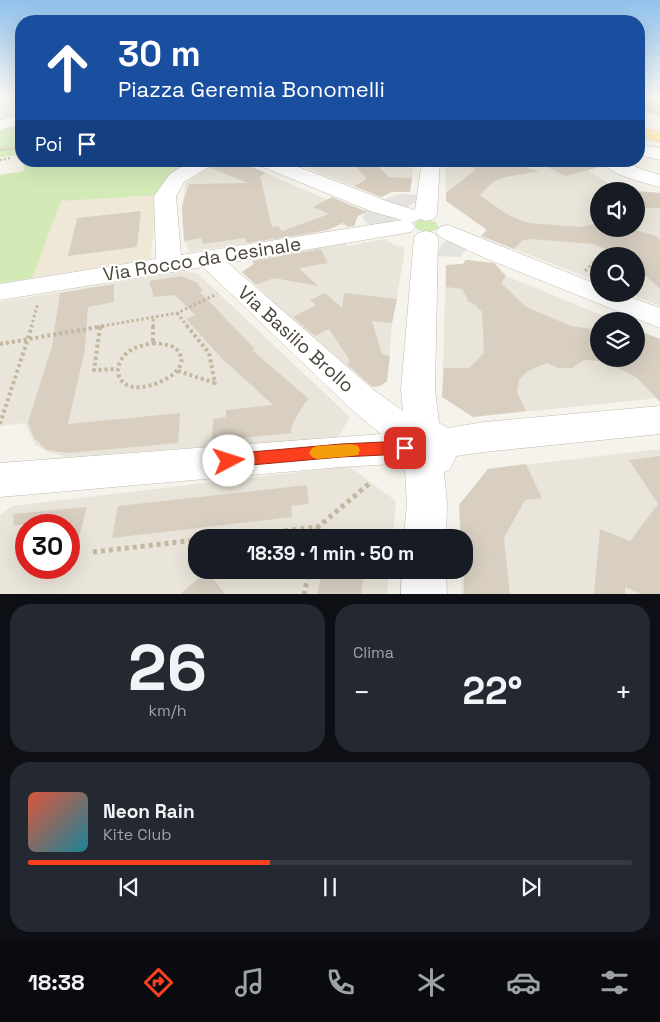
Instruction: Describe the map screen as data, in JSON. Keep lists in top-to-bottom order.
{
  "streets": {
    "street": ["Via Rocco da Cesinale", "Via Basilio Brollo"]
  },
  "crossings": [
    ["Via Rocco da Cesinale", "Via Basilio Brollo"]
  ],
  "page": {
    "turn": ["30 m", "Piazza Geremia Bonomelli"],
    "then": "Poi",
    "limit": "30",
    "trip": "18:39 · 1 min · 50 m",
    "tile": [
      ["26", "km/h"],
      "Clima"
    ],
    "heat": ["−", "22°", "+"],
    "song": ["Neon Rain", "Kite Club"],
    "tabs": "18:38"
  }
}
